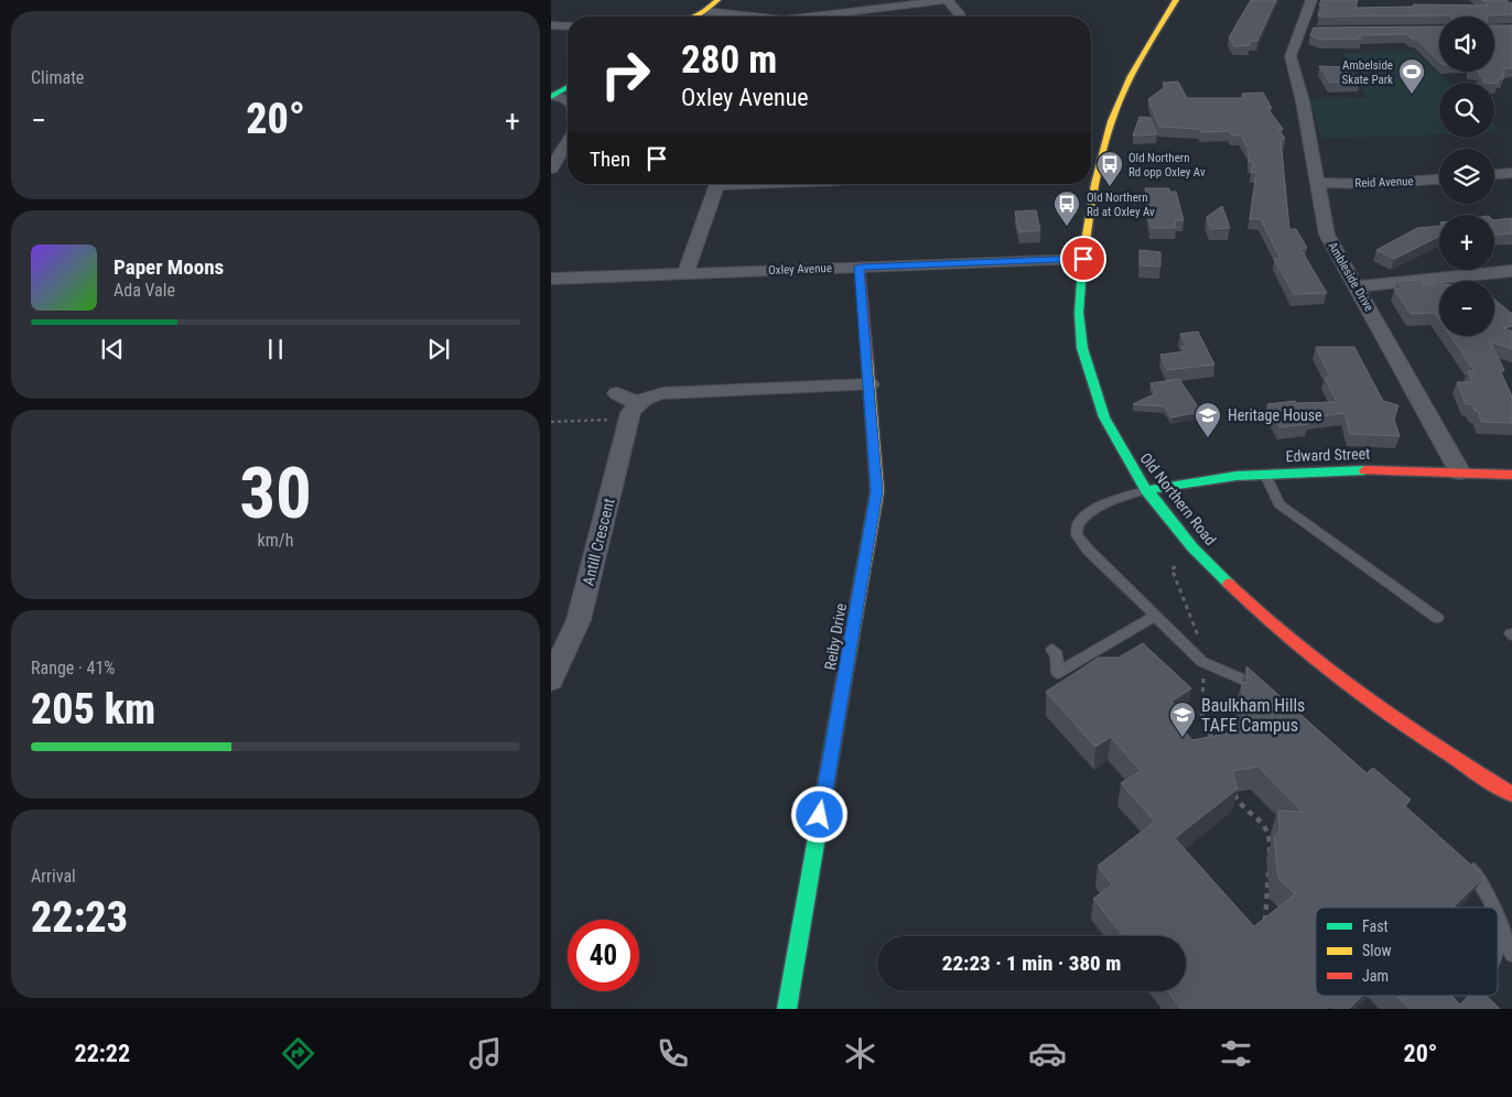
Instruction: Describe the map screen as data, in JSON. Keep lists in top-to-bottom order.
{
  "streets": {
    "main road": ["Edward Street", "Old Northern Road", "Reiby Drive"],
    "street": [
      "Reid Avenue",
      "Oxley Avenue",
      "Ambleside Drive",
      "Antill Crescent"
    ]
  },
  "crossings": [
    ["Reid Avenue", "Ambleside Drive"],
    ["Oxley Avenue", "Old Northern Road"],
    ["Oxley Avenue", "Reiby Drive"],
    ["Ambleside Drive", "Edward Street"],
    ["Edward Street", "Old Northern Road"]
  ],
  "places": {
    "sports": ["Ambelside Skate Park"],
    "bus stop": ["Old Northern Rd opp Oxley Av", "Old Northern Rd at Oxley Av"],
    "school or university": ["Heritage House", "Baulkham Hills TAFE Campus"]
  },
  "legend": ["Fast", "Slow", "Jam"],
  "page": {
    "tile": [
      "Climate",
      ["30", "km/h"],
      ["Range · 41%", "205 km"],
      ["Arrival", "22:23"]
    ],
    "map_buttons": ["+", "−"],
    "turn": ["280 m", "Oxley Avenue"],
    "heat": ["−", "20°", "+"],
    "then": "Then",
    "song": ["Paper Moons", "Ada Vale"],
    "limit": "40",
    "trip": "22:23 · 1 min · 380 m",
    "tabs": ["22:22", "20°"]
  }
}
